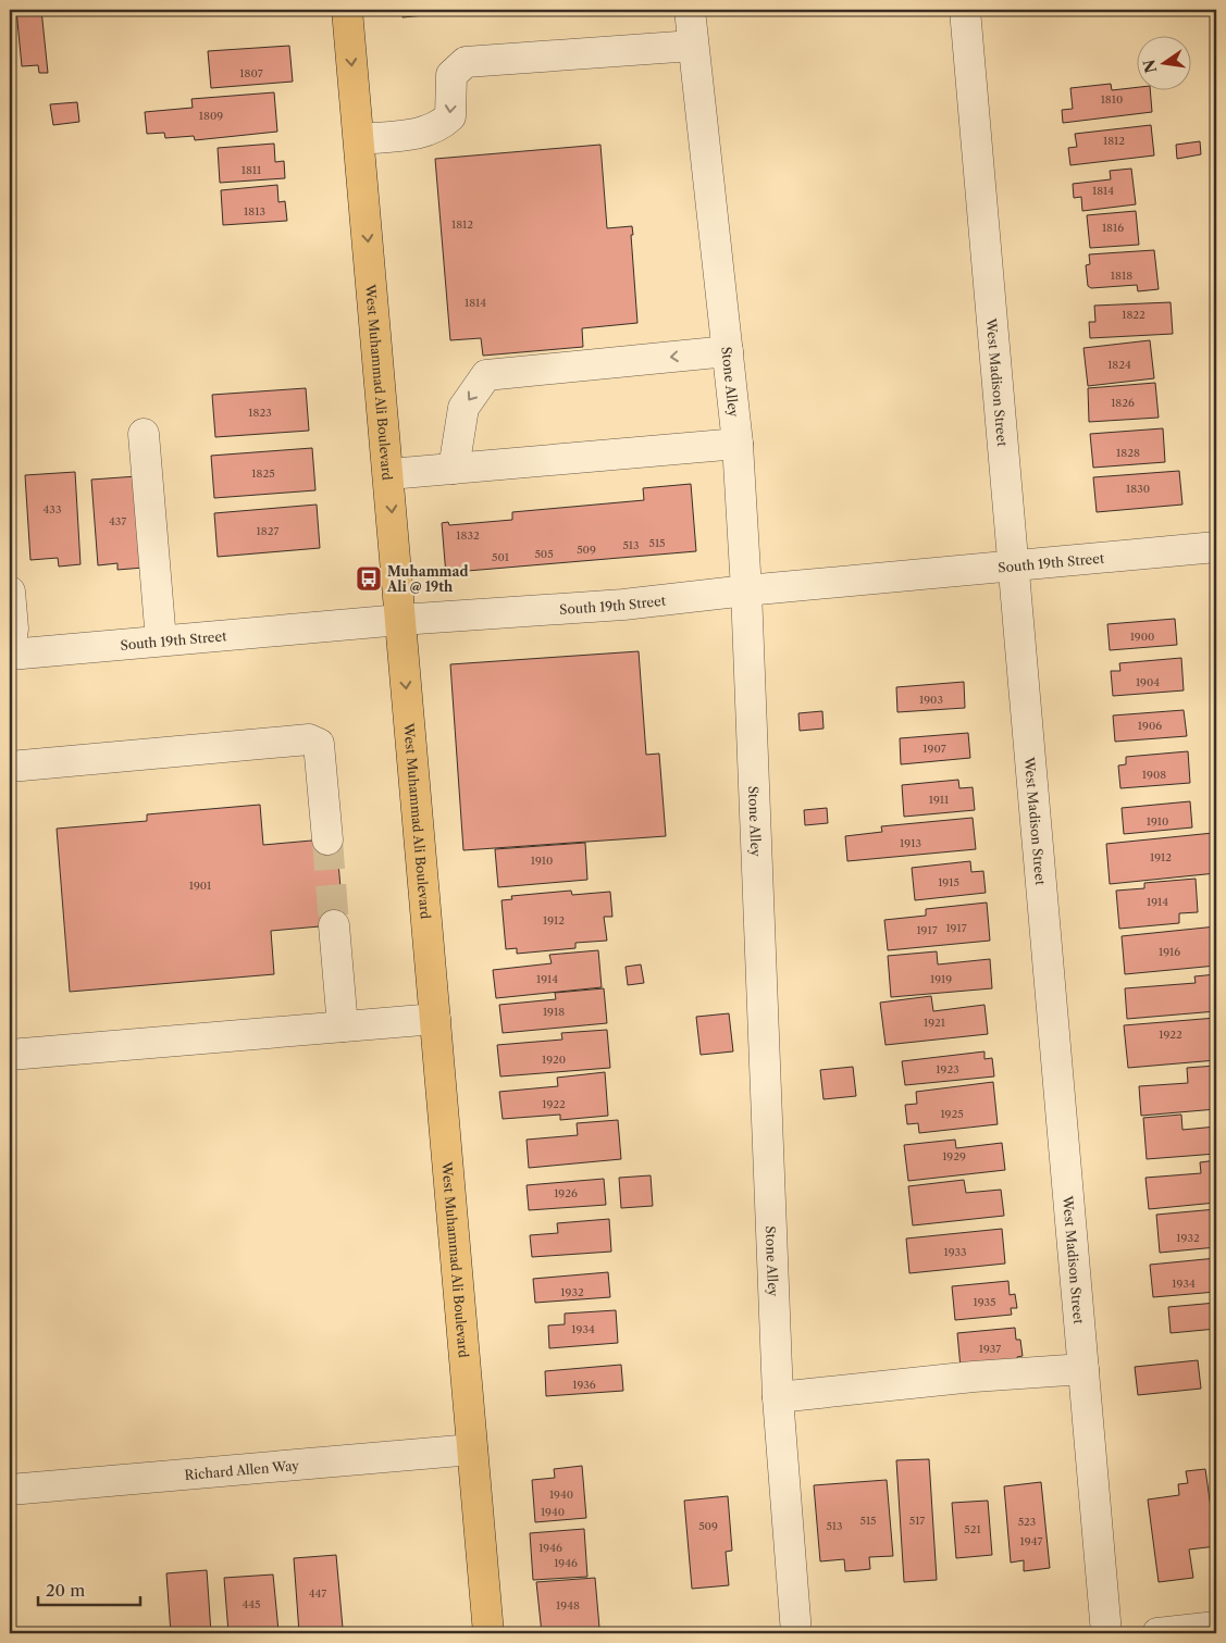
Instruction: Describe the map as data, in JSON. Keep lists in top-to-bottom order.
{
  "streets": {
    "main road": ["West Muhammad Ali Boulevard"],
    "street": [
      "Stone Alley",
      "West Madison Street",
      "South 19th Street",
      "Richard Allen Way"
    ]
  },
  "crossings": [
    ["Stone Alley", "South 19th Street"],
    ["West Muhammad Ali Boulevard", "South 19th Street"],
    ["West Muhammad Ali Boulevard", "Richard Allen Way"],
    ["West Madison Street", "South 19th Street"]
  ],
  "one_way": ["West Muhammad Ali Boulevard"],
  "places": {
    "bus stop": ["Muhammad Ali @ 19th"]
  },
  "house_numbers": [
    "1807",
    "1810",
    "1809",
    "1812",
    "1811",
    "1814",
    "1813",
    "1812",
    "1816",
    "1818",
    "1814",
    "1822",
    "1824",
    "1826",
    "1823",
    "1828",
    "1825",
    "1830",
    "433",
    "437",
    "1827",
    "1832",
    "515",
    "513",
    "509",
    "505",
    "501",
    "1900",
    "1904",
    "1903",
    "1906",
    "1907",
    "1908",
    "1911",
    "1910",
    "1913",
    "1912",
    "1910",
    "1915",
    "1901",
    "1914",
    "1912",
    "1917",
    "1917",
    "1916",
    "1914",
    "1919",
    "1918",
    "1921",
    "1922",
    "1920",
    "1923",
    "1922",
    "1925",
    "1929",
    "1926",
    "1932",
    "1933",
    "1934",
    "1932",
    "1935",
    "1934",
    "1937",
    "1936",
    "1940",
    "1940",
    "515",
    "517",
    "523",
    "509",
    "513",
    "521",
    "1947",
    "1946",
    "1946",
    "447",
    "445",
    "1948"
  ],
  "scale_bar": "20 m",
  "north": "left"
}
